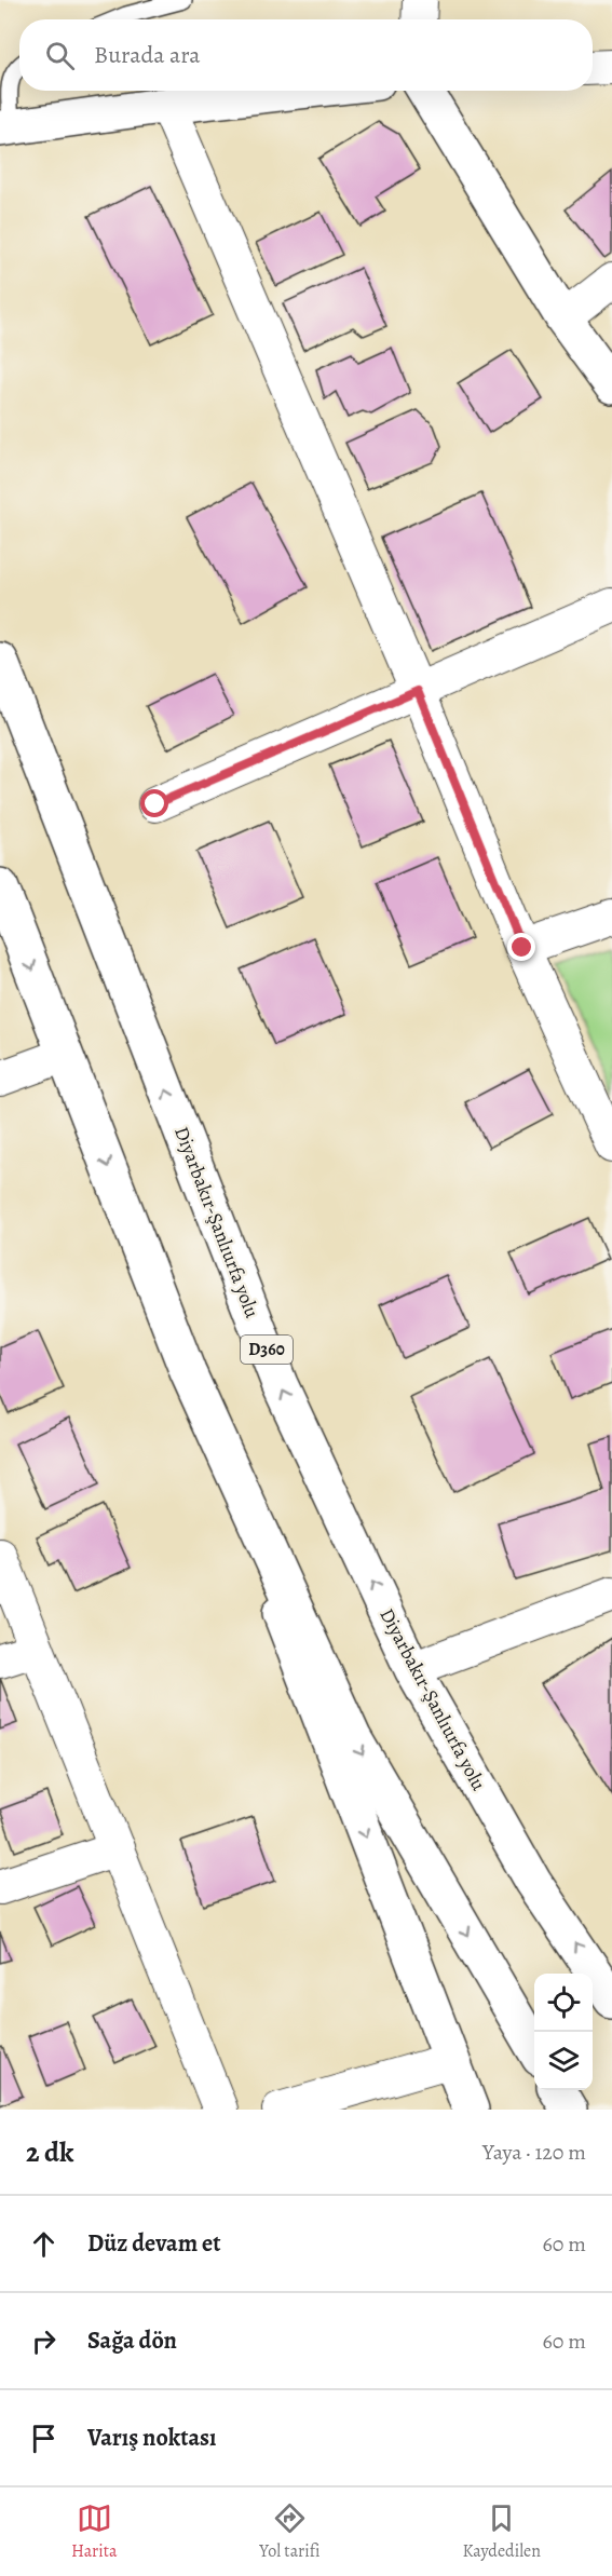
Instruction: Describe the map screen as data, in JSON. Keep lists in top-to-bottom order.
{
  "streets": {
    "main road": ["Diyarbakır-Şanlıurfa yolu", "D360"]
  },
  "page": {
    "search": "Burada ara",
    "heading": ["2 dk", "Yaya · 120 m"],
    "list": [
      ["Düz devam et", "60 m"],
      ["Sağa dön", "60 m"],
      "Varış noktası"
    ],
    "nav": ["Harita", "Yol tarifi", "Kaydedilen"]
  }
}
